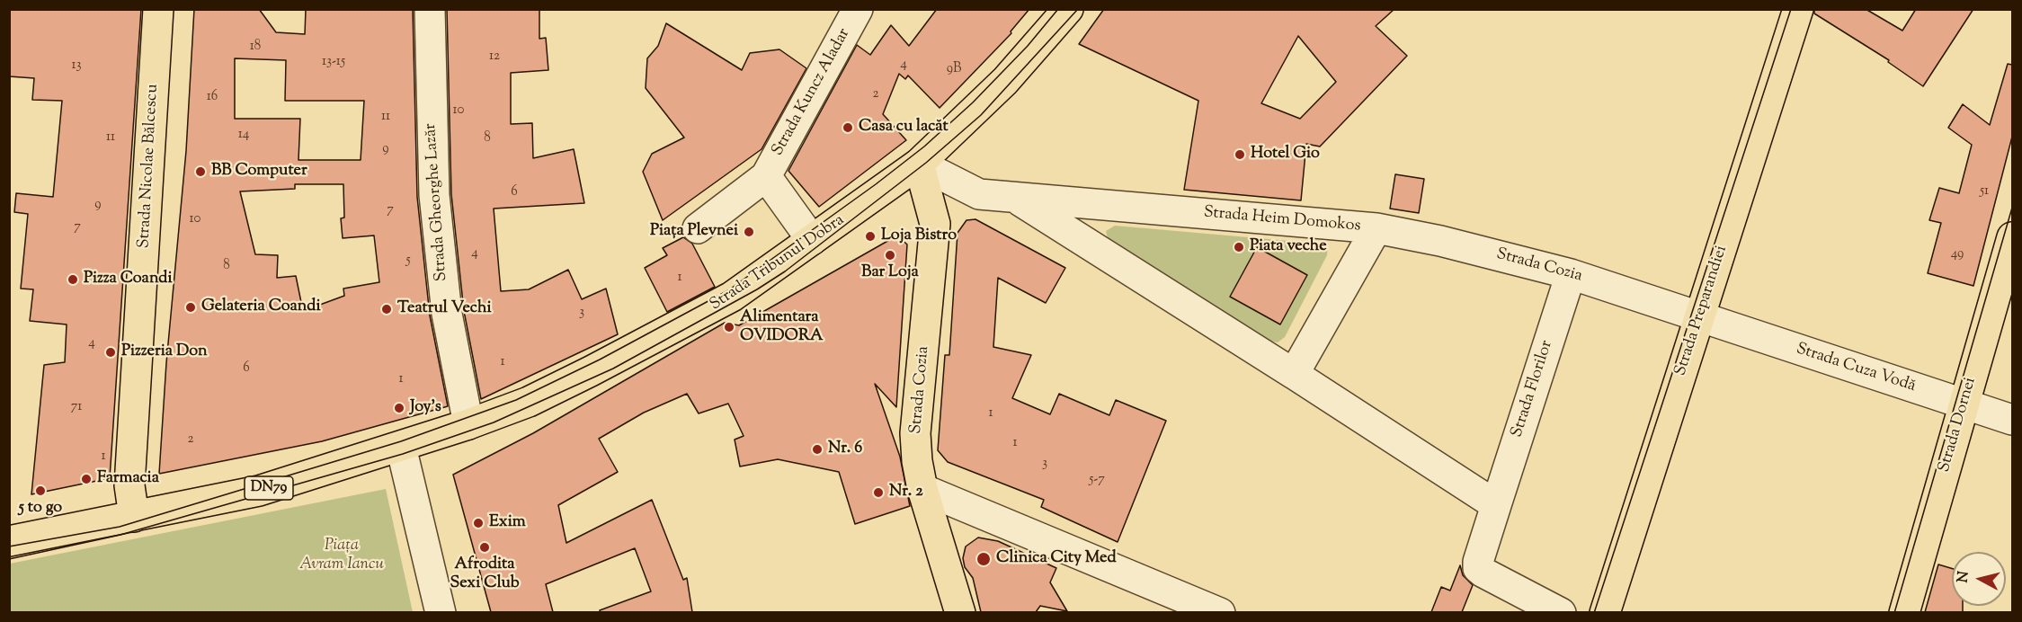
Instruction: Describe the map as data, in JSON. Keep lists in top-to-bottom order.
{
  "streets": {
    "main road": [
      "Strada Nicolae Bălcescu",
      "Strada Tribunul Dobra",
      "Strada Cozia",
      "Strada Preparandiei",
      "Strada Dornei",
      "DN79"
    ],
    "street": [
      "Strada Kuncz Aladar",
      "Strada Gheorghe Lazăr",
      "Strada Heim Domokos",
      "Strada Cuza Vodă",
      "Strada Florilor"
    ]
  },
  "crossings": [
    ["Strada Nicolae Bălcescu", "DN79"],
    ["Strada Gheorghe Lazăr", "Strada Tribunul Dobra"],
    ["Strada Heim Domokos", "Strada Tribunul Dobra"],
    ["Strada Heim Domokos", "Strada Cozia"],
    ["Strada Tribunul Dobra", "Strada Cozia"],
    ["Strada Tribunul Dobra", "DN79"],
    ["Strada Cozia", "Strada Preparandiei"],
    ["Strada Cozia", "Strada Cuza Vodă"],
    ["Strada Cozia", "Strada Florilor"],
    ["Strada Preparandiei", "Strada Cuza Vodă"],
    ["Strada Cuza Vodă", "Strada Dornei"]
  ],
  "parks": ["Piața Avram Iancu"],
  "places": [
    "Casa cu lacăt",
    "Hotel Gio",
    "BB Computer",
    "Piața Plevnei",
    "Loja Bistro",
    "Piata veche",
    "Bar Loja",
    "Pizza Coandi",
    "Gelateria Coandi",
    "Teatrul Vechi",
    "Alimentara OVIDORA",
    "Pizzeria Don",
    "Joy's",
    "Nr. 6",
    "Farmacia",
    "5 to go",
    "Nr. 2",
    "Exim",
    "Afrodita Sexi Club",
    "Clinica City Med"
  ],
  "house_numbers": [
    "18",
    "12",
    "13-15",
    "4",
    "13",
    "9B",
    "2",
    "16",
    "10",
    "11",
    "14",
    "11",
    "8",
    "9",
    "51",
    "6",
    "9",
    "7",
    "10",
    "7",
    "4",
    "49",
    "5",
    "8",
    "1",
    "3",
    "4",
    "1",
    "6",
    "1",
    "71",
    "1",
    "2",
    "1",
    "1",
    "3",
    "5-7"
  ],
  "north": "left"
}
